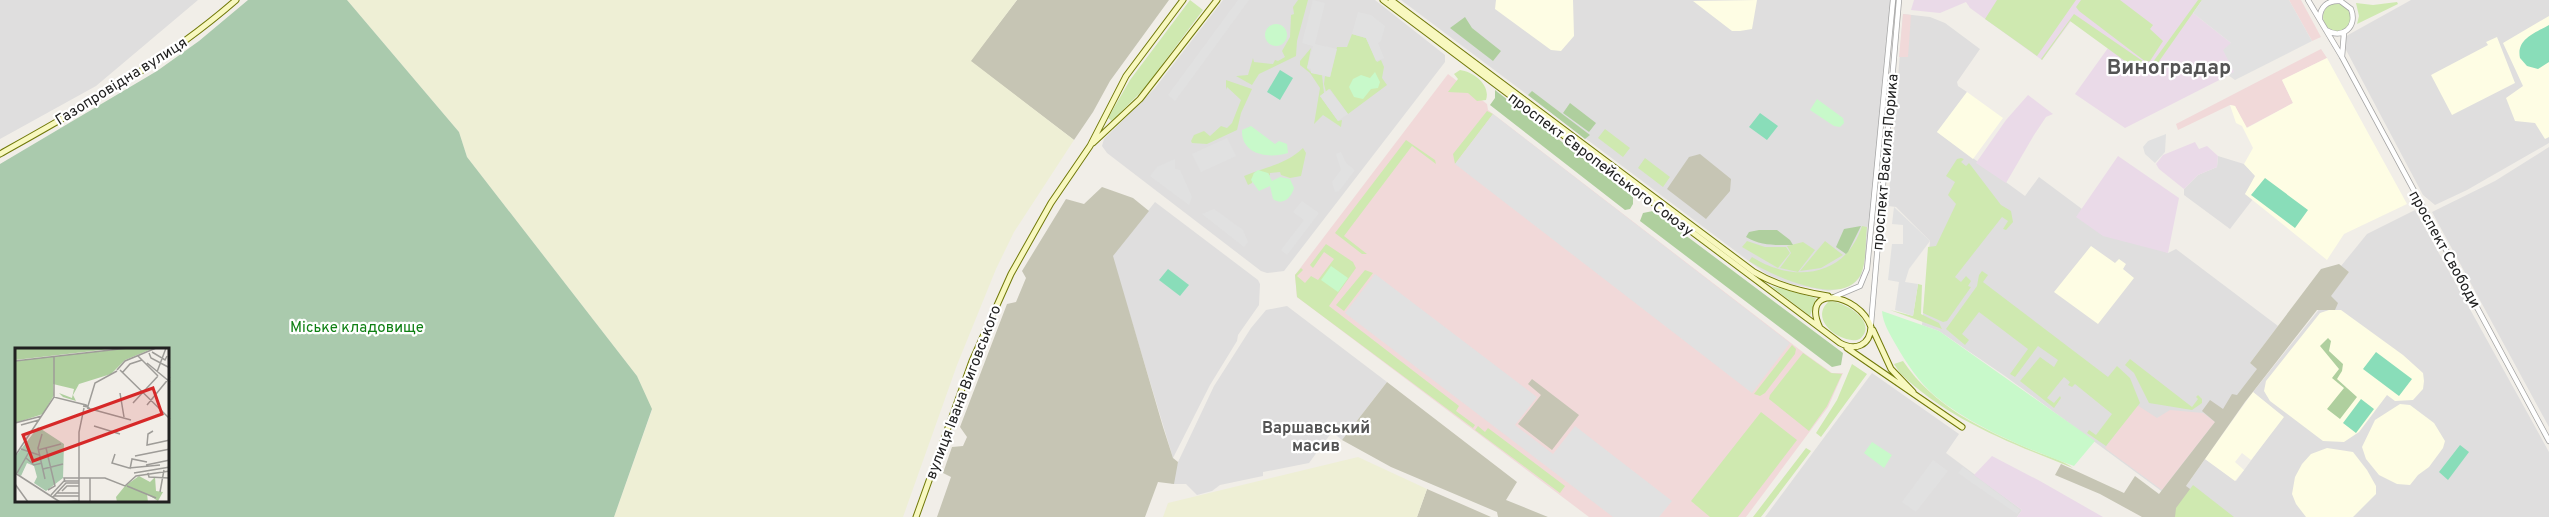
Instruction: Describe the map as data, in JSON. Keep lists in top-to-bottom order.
{
  "streets": {
    "main road": ["Газопровідна вулиця", "проспект Європейського Союзу", "вулиця Івана Виговського"],
    "street": ["проспект Василя Порика", "проспект Свободи"]
  },
  "crossings": [
    ["проспект Василя Порика", "проспект Європейського Союзу"]
  ],
  "districts": ["Виноградар", "Варшавський масив"],
  "parks": ["Міське кладовище"]
}
